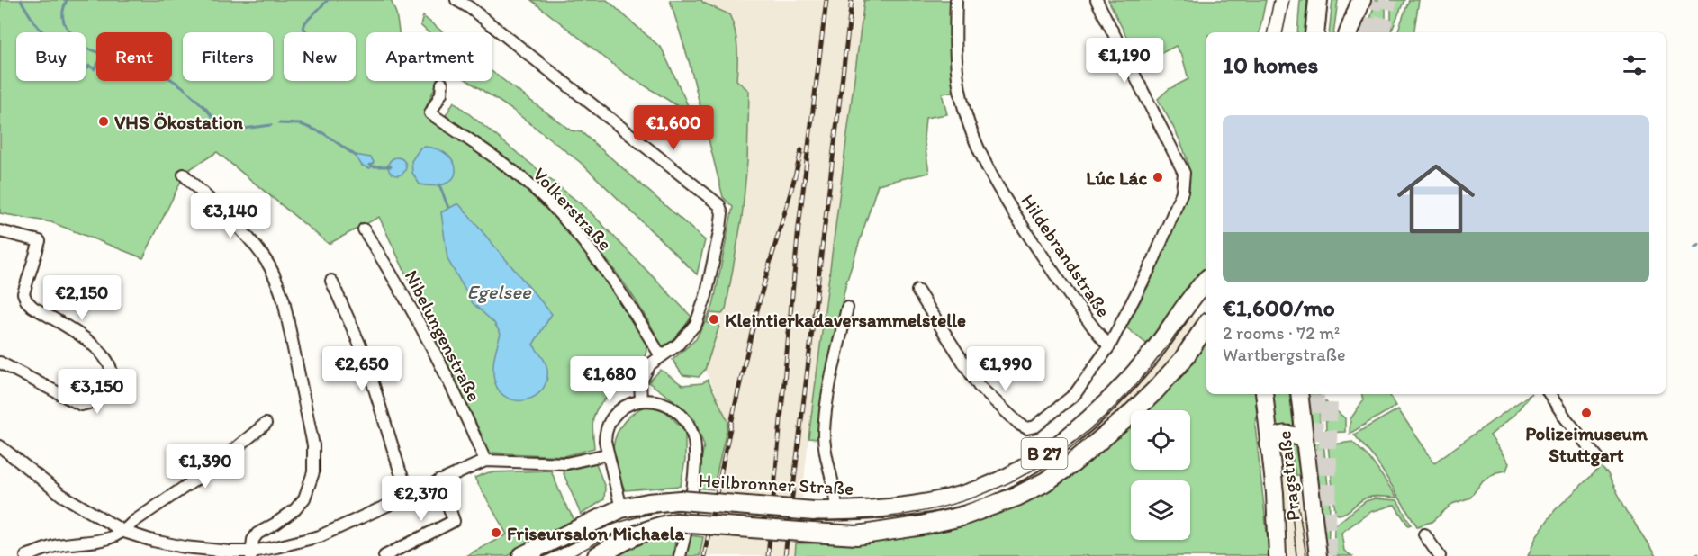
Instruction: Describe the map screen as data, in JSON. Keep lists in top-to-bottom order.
{
  "streets": {
    "main road": ["B 27", "Pragstraße", "Heilbronner Straße"],
    "street": ["Volkerstraße", "Hildebrandstraße", "Nibelungenstraße"]
  },
  "water": ["Egelsee"],
  "places": [
    "VHS Ökostation",
    "Lúc Lác",
    "Kleintierkadaversammelstelle",
    "Polizeimuseum Stuttgart",
    "Friseursalon Michaela"
  ],
  "page": {
    "chip": [
      "Buy",
      "Rent",
      "Filters",
      "New",
      "Apartment"
    ],
    "heading": "10 homes",
    "price": [
      "€1,190",
      "€1,600",
      "€3,140",
      "€2,150",
      "€2,650",
      "€1,990",
      "€1,680",
      "€3,150",
      "€1,390",
      "€2,370"
    ],
    "list": [
      {
        "name": "€1,600/mo",
        "note": "2 rooms · 72 m² · Wartbergstraße"
      }
    ]
  }
}
